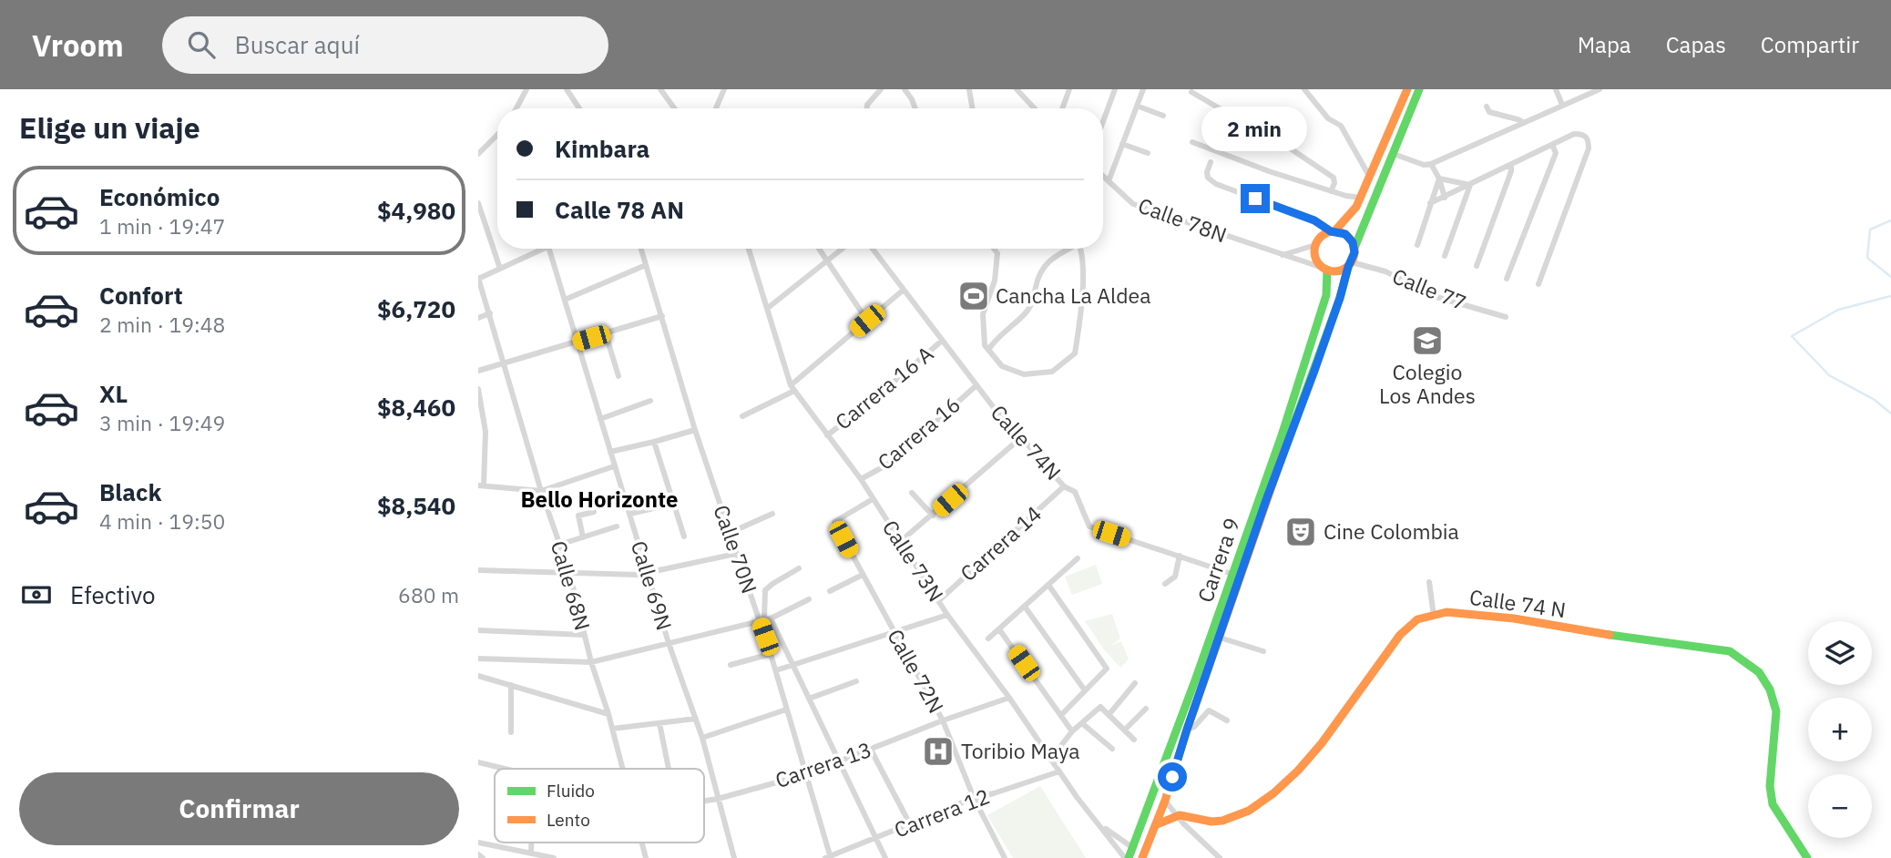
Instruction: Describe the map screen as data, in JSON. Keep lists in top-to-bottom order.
{
  "streets": {
    "main road": ["Carrera 9", "Calle 74 N"],
    "street": [
      "Calle 78N",
      "Calle 77",
      "Carrera 16 A",
      "Carrera 16",
      "Calle 74N",
      "Carrera 14",
      "Calle 70N",
      "Calle 73N",
      "Calle 68N",
      "Calle 69N",
      "Calle 72N",
      "Carrera 13",
      "Carrera 12"
    ]
  },
  "crossings": [
    ["Calle 78N", "Calle 77"],
    ["Calle 78N", "Carrera 9"],
    ["Calle 77", "Carrera 9"],
    ["Carrera 16 A", "Calle 74N"],
    ["Carrera 16 A", "Calle 73N"],
    ["Carrera 16", "Calle 74N"],
    ["Carrera 16", "Calle 73N"],
    ["Carrera 16", "Calle 72N"],
    ["Calle 74N", "Carrera 14"],
    ["Calle 74N", "Carrera 9"],
    ["Carrera 14", "Calle 73N"],
    ["Calle 70N", "Carrera 13"],
    ["Calle 70N", "Carrera 12"],
    ["Carrera 9", "Calle 73N"],
    ["Calle 73N", "Carrera 13"],
    ["Calle 73N", "Carrera 12"],
    ["Calle 69N", "Carrera 13"],
    ["Calle 72N", "Carrera 13"],
    ["Calle 72N", "Carrera 12"]
  ],
  "districts": ["Bello Horizonte"],
  "places": {
    "sports": ["Cancha La Aldea"],
    "school or university": ["Colegio Los Andes"],
    "theatre": ["Cine Colombia"],
    "hospital": ["Toribio Maya"]
  },
  "legend": ["Fluido", "Lento"],
  "page": {
    "header": "Vroom",
    "search": "Buscar aquí",
    "nav": ["Mapa", "Capas", "Compartir"],
    "heading": "Elige un viaje",
    "bubble": "2 min",
    "banner": ["Kimbara", "Calle 78 AN"],
    "list": [
      {
        "name": "Económico",
        "note": "1 min · 19:47",
        "value": "$4,980"
      },
      {
        "name": "Confort",
        "note": "2 min · 19:48",
        "value": "$6,720"
      },
      {
        "name": "XL",
        "note": "3 min · 19:49",
        "value": "$8,460"
      },
      {
        "name": "Black",
        "note": "4 min · 19:50",
        "value": "$8,540"
      }
    ],
    "pay": ["Efectivo", "680 m"],
    "map_buttons": ["+", "−"],
    "buttons": "Confirmar"
  }
}
